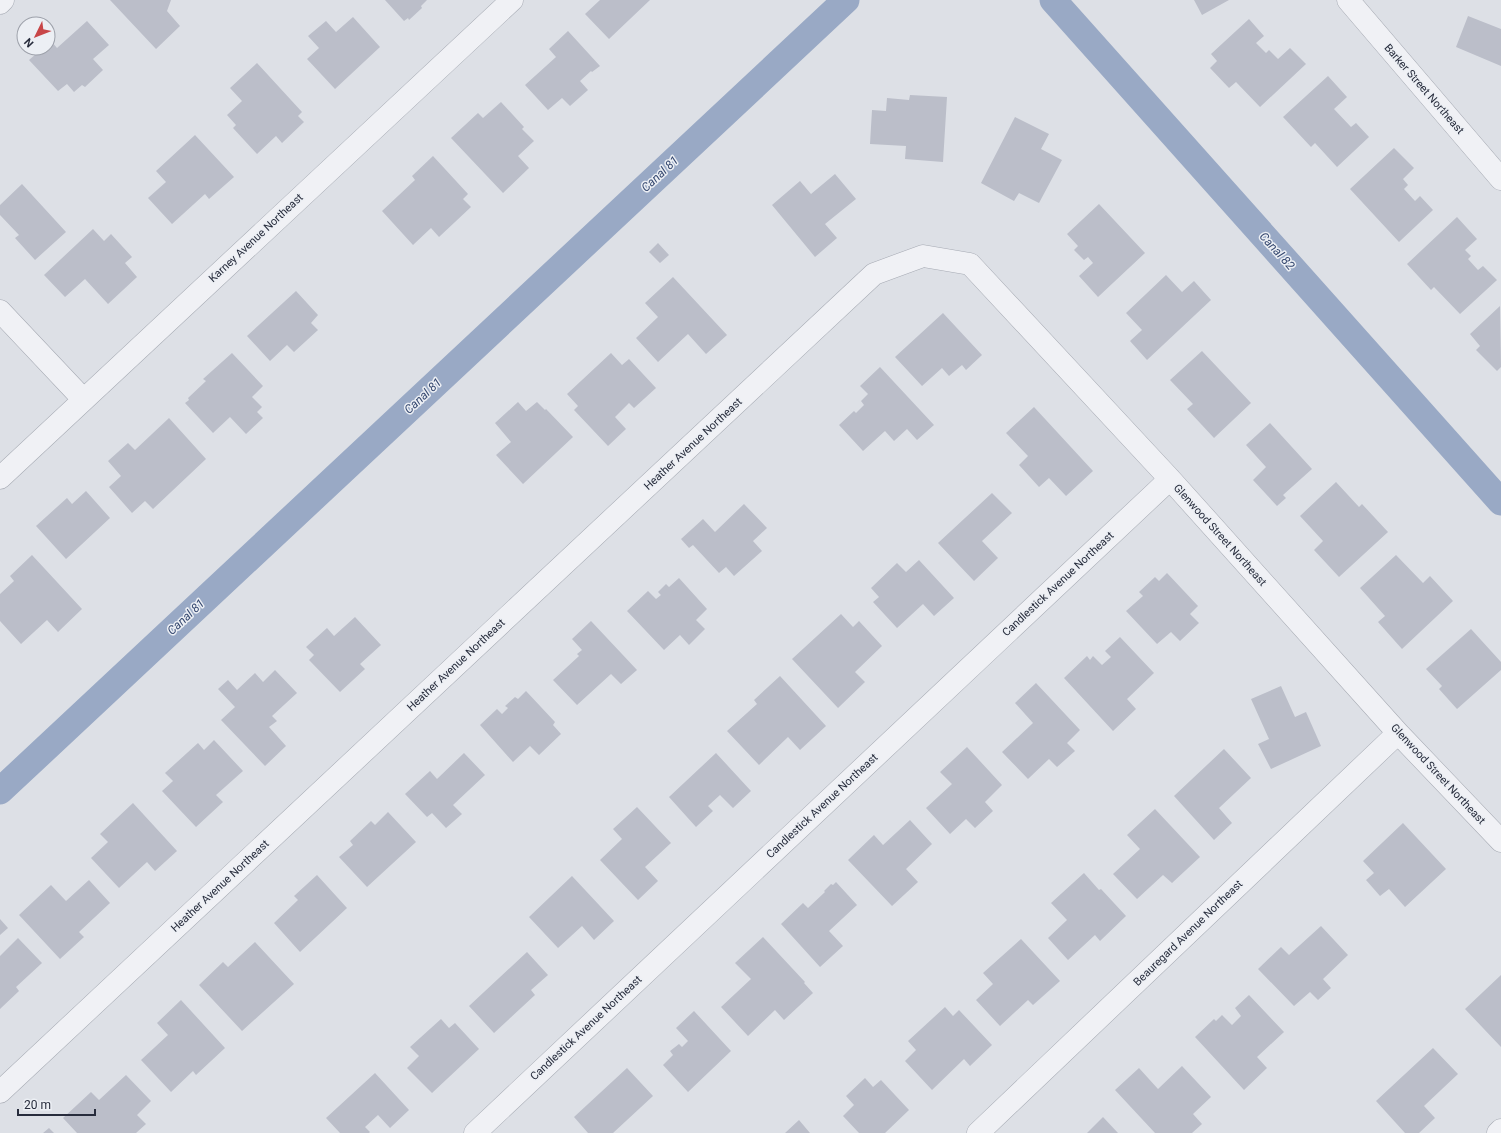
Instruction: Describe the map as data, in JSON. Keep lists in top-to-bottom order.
{
  "streets": {
    "street": [
      "Barker Street Northeast",
      "Karney Avenue Northeast",
      "Heather Avenue Northeast",
      "Glenwood Street Northeast",
      "Candlestick Avenue Northeast",
      "Beauregard Avenue Northeast"
    ]
  },
  "crossings": [
    ["Heather Avenue Northeast", "Glenwood Street Northeast"],
    ["Glenwood Street Northeast", "Candlestick Avenue Northeast"],
    ["Glenwood Street Northeast", "Beauregard Avenue Northeast"]
  ],
  "water": ["Canal 81", "Canal 82"],
  "scale_bar": "20 m",
  "north": "bottom left"
}
